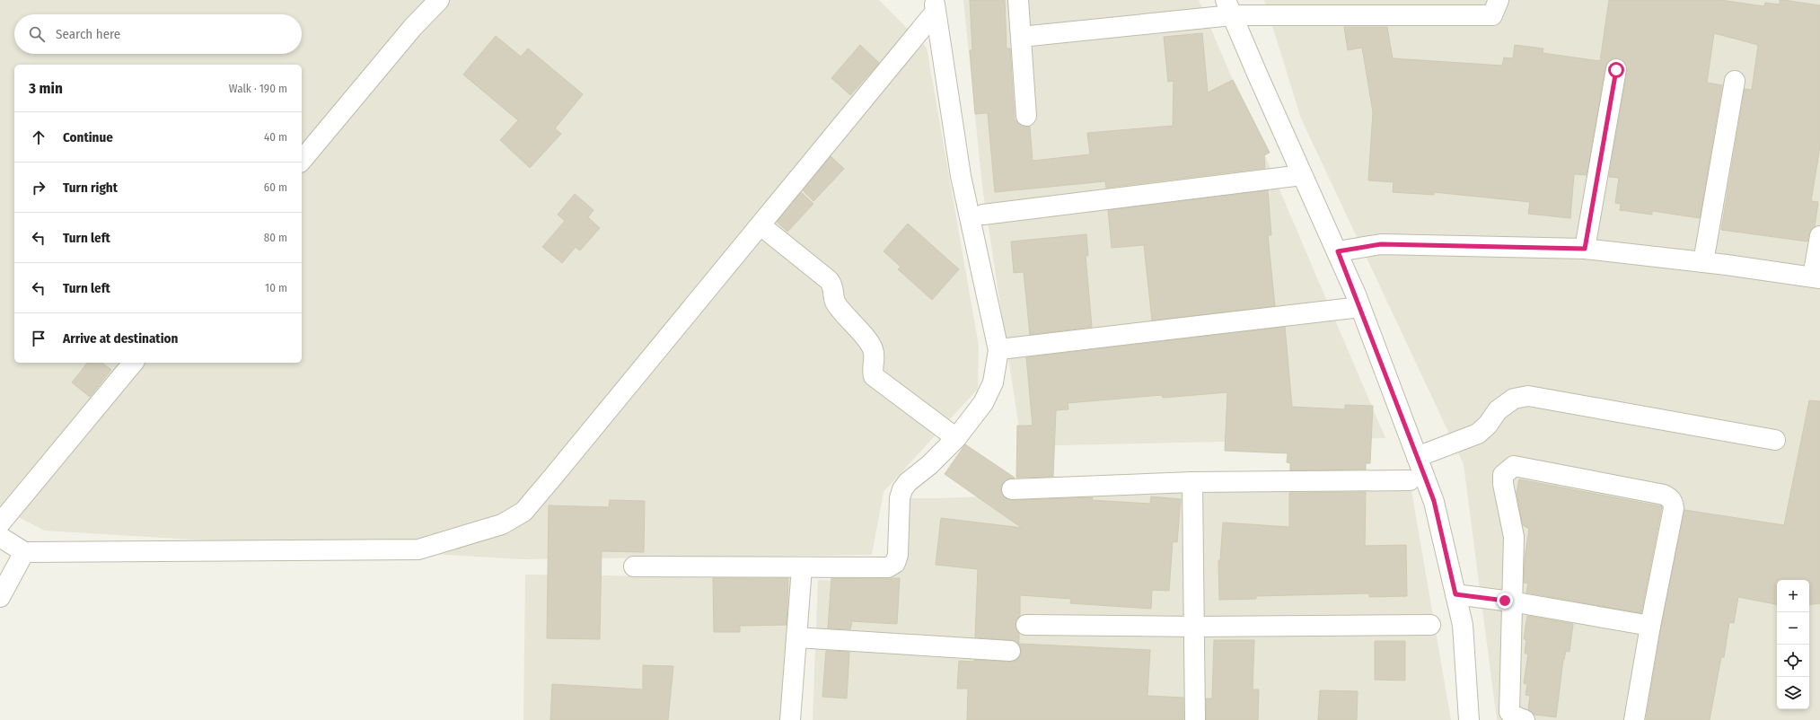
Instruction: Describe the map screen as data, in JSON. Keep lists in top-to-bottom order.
{
  "page": {
    "search": "Search here",
    "heading": ["3 min", "Walk · 190 m"],
    "list": [
      ["Continue", "40 m"],
      ["Turn right", "60 m"],
      ["Turn left", "80 m"],
      ["Turn left", "10 m"],
      "Arrive at destination"
    ],
    "map_buttons": ["+", "−"]
  }
}
